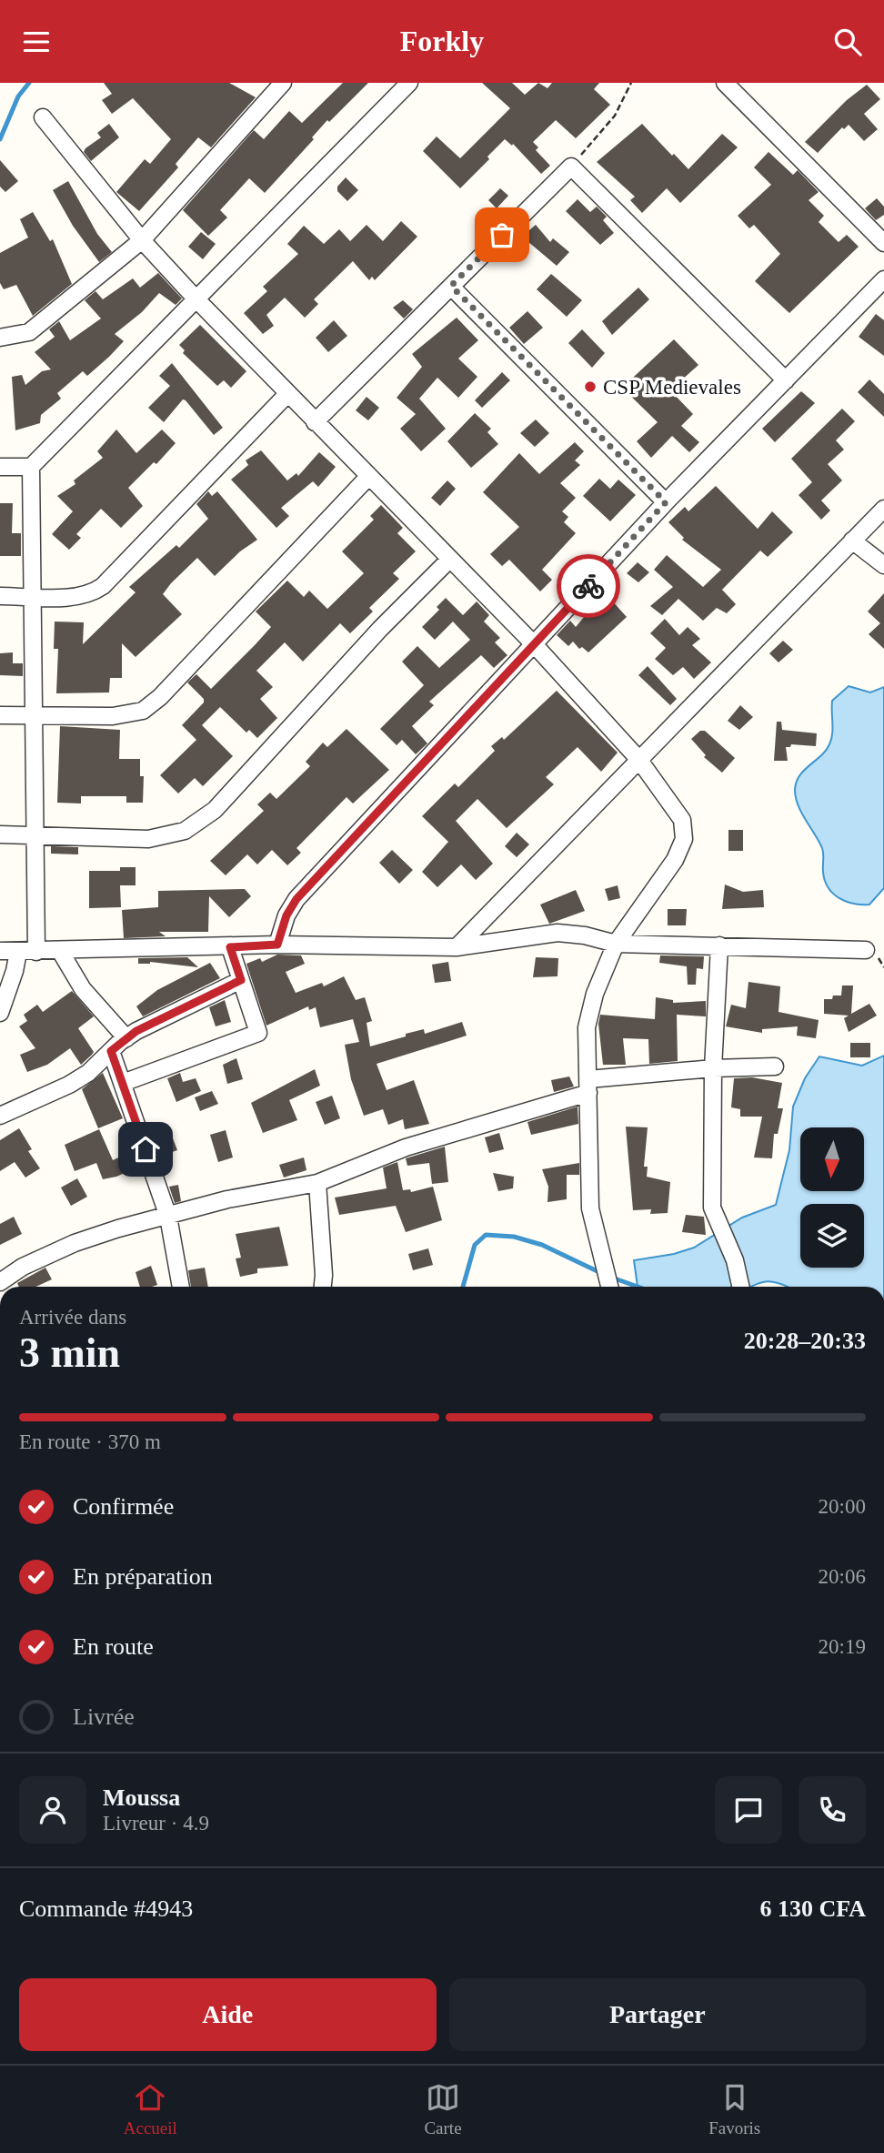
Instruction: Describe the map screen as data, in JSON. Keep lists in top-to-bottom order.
{
  "places": ["CSP Medievales"],
  "north": "bottom",
  "page": {
    "header": "Forkly",
    "heading": ["3 min", "Arrivée dans", "20:28–20:33"],
    "panel": [
      "Moussa",
      "Livreur · 4.9",
      "Commande #4943",
      "6 130 CFA"
    ],
    "bar": "En route · 370 m",
    "list": [
      ["Confirmée", "20:00"],
      ["En préparation", "20:06"],
      ["En route", "20:19"],
      "Livrée"
    ],
    "buttons": ["Aide", "Partager"],
    "tabs": ["Accueil", "Carte", "Favoris"]
  }
}
